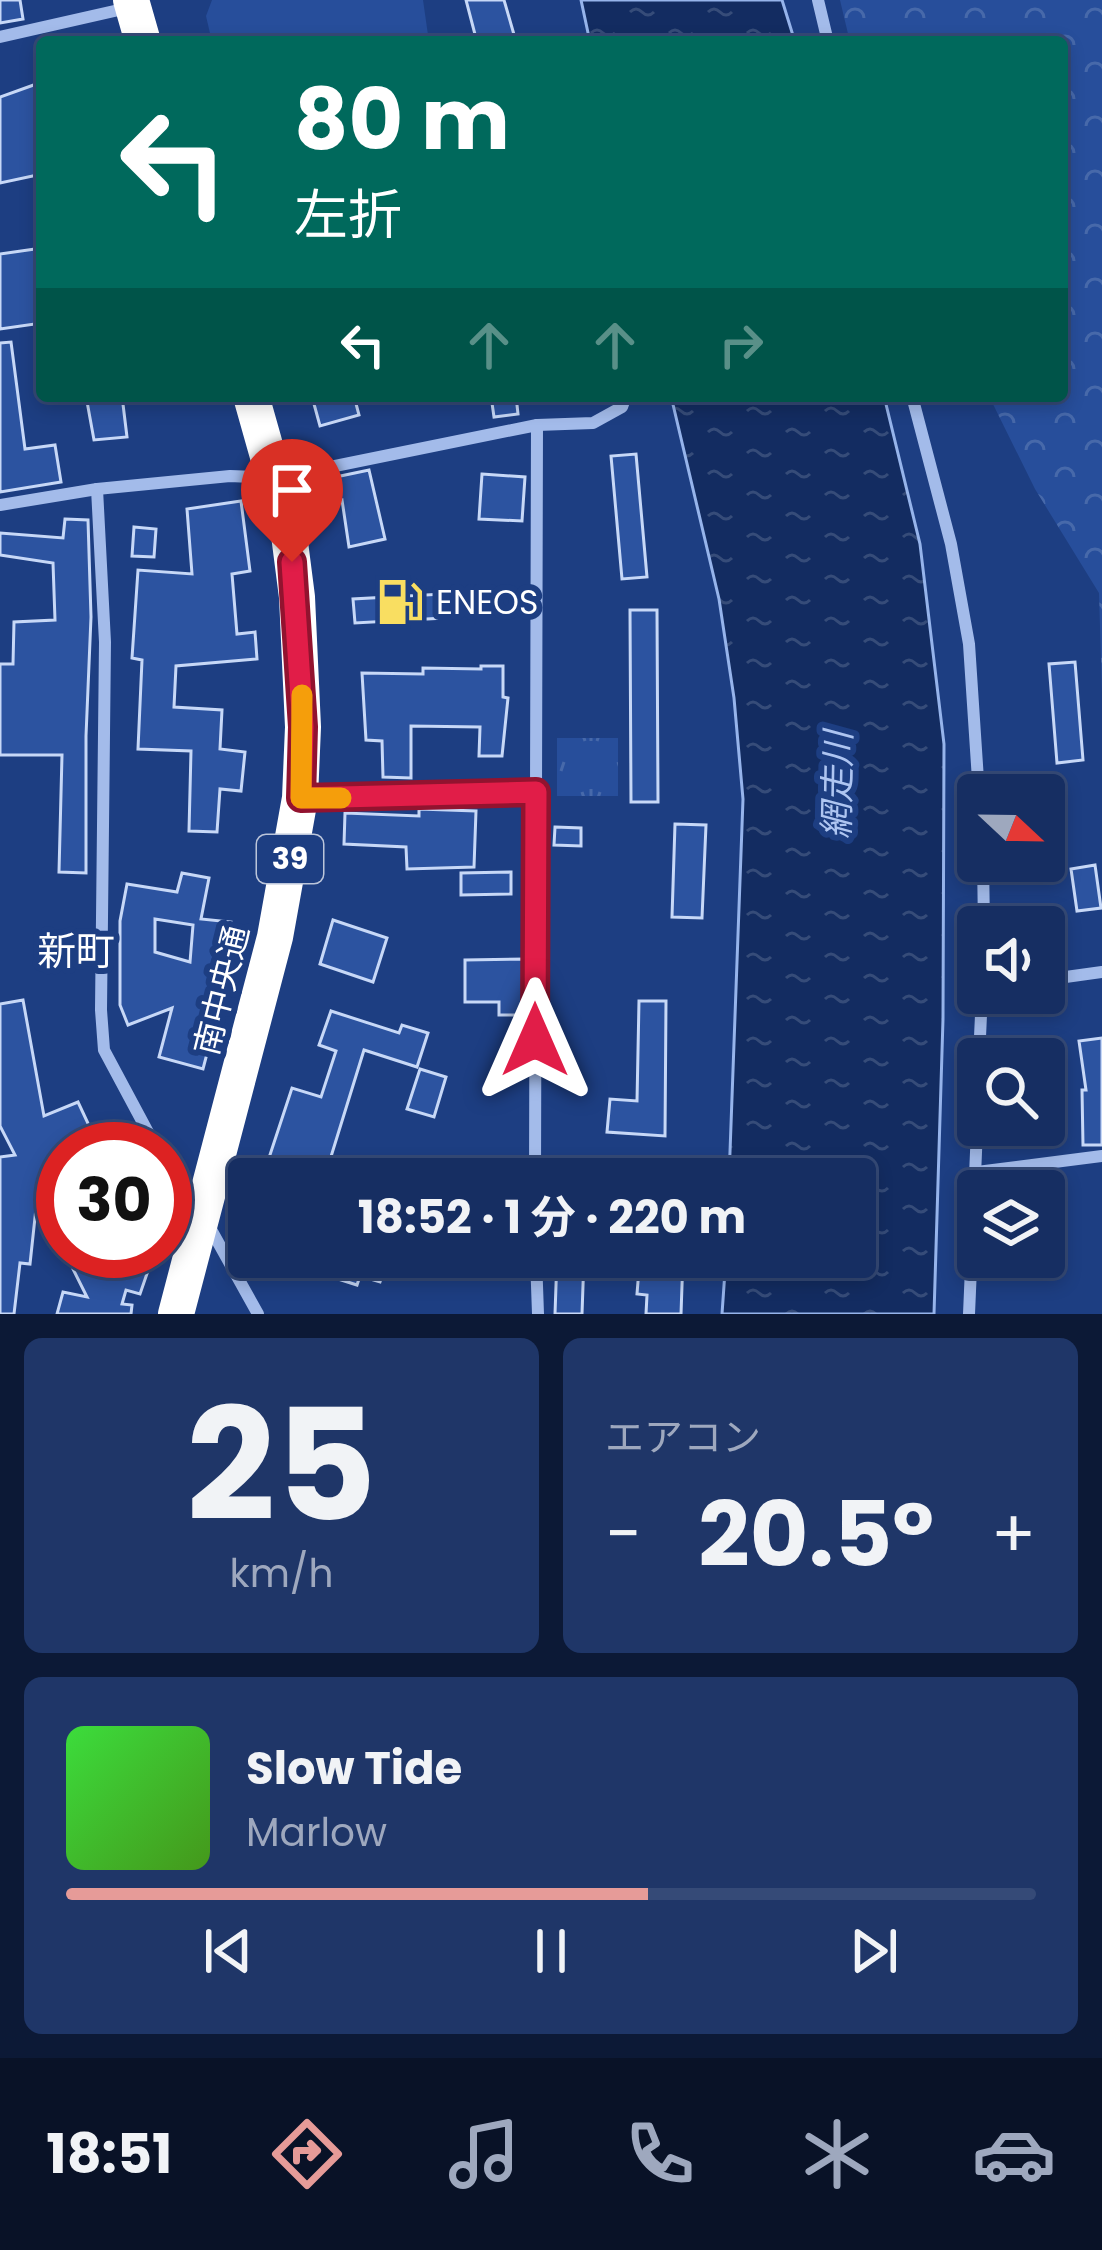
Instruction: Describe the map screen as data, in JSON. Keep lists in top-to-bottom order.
{
  "streets": {
    "highway": ["39", "南中央通"]
  },
  "districts": ["新町"],
  "water": ["網走川"],
  "places": {
    "fuel station": ["ENEOS"]
  },
  "north": "right",
  "page": {
    "turn": ["80 m", "左折"],
    "limit": "30",
    "trip": "18:52 · 1 分 · 220 m",
    "tile": [
      ["25", "km/h"],
      "エアコン"
    ],
    "heat": ["−", "20.5°", "+"],
    "song": ["Slow Tide", "Marlow"],
    "tabs": "18:51"
  }
}
